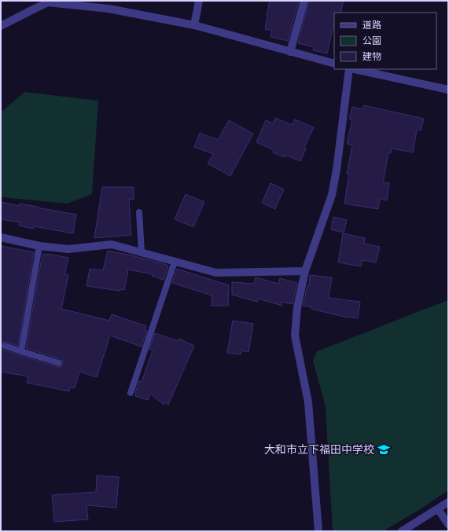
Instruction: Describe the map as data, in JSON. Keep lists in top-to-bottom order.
{
  "places": {
    "school or university": ["大和市立下福田中学校"]
  },
  "legend": ["道路", "公園", "建物"]
}
